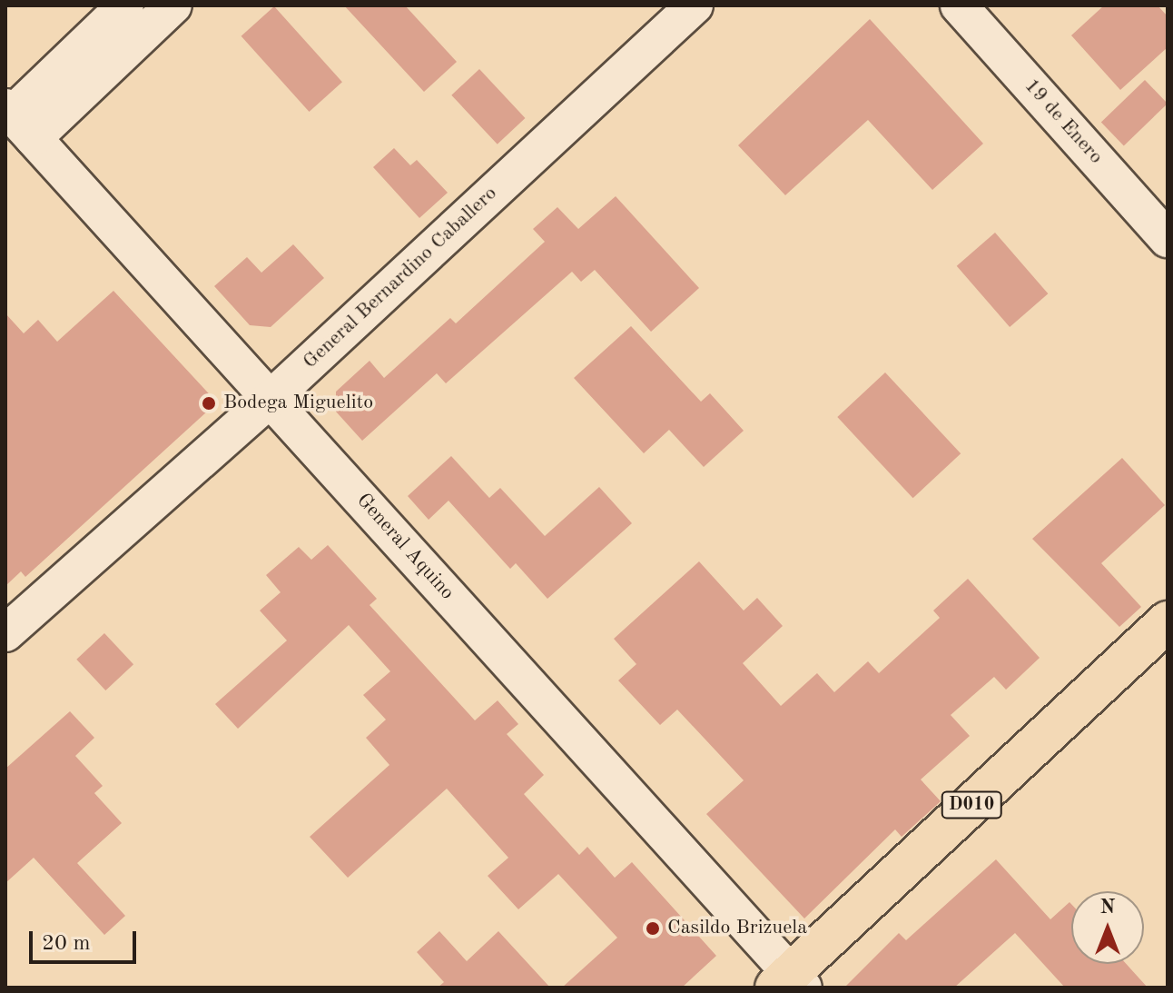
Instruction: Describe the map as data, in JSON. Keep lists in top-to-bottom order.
{
  "streets": {
    "main road": ["D010"],
    "street": ["19 de Enero", "General Bernardino Caballero", "General Aquino"]
  },
  "crossings": [
    ["General Bernardino Caballero", "General Aquino"],
    ["General Aquino", "D010"]
  ],
  "places": ["Bodega Miguelito", "Casildo Brizuela"],
  "scale_bar": "20 m",
  "north": "top"
}
